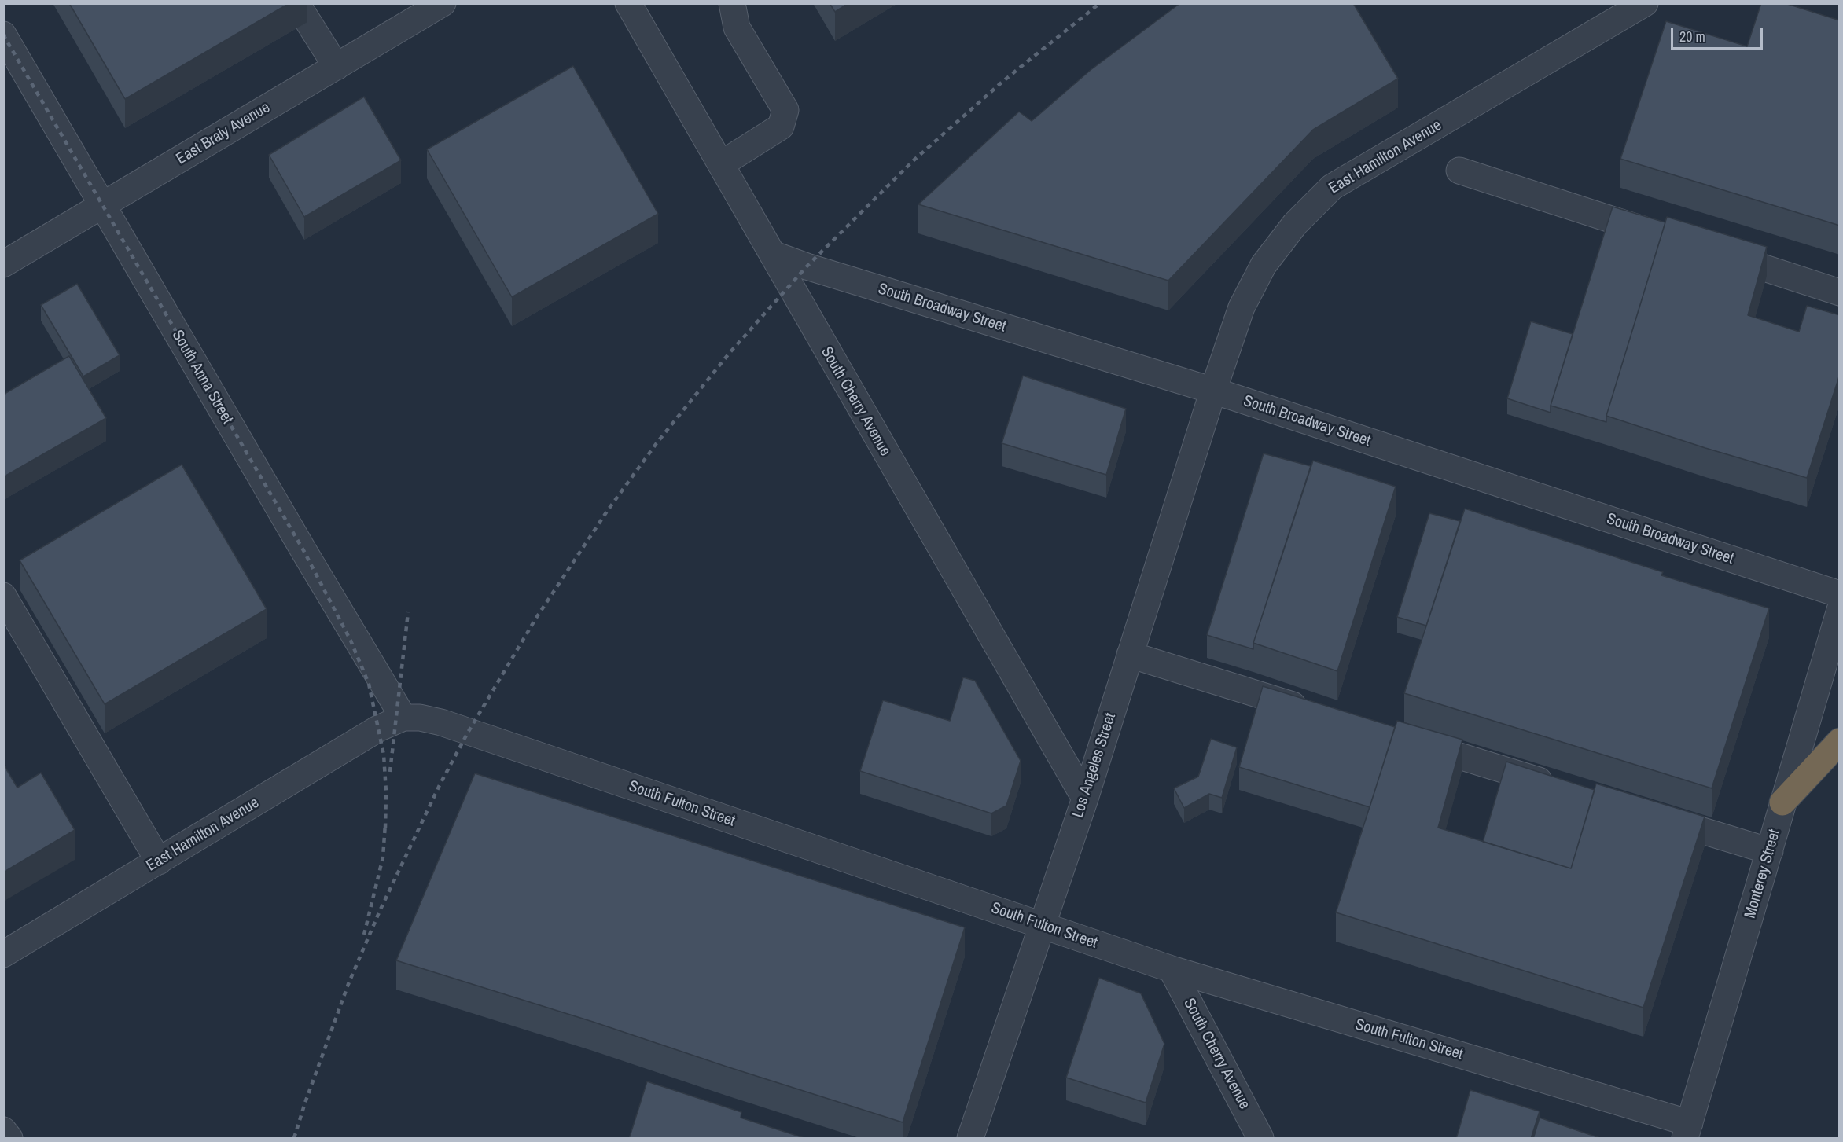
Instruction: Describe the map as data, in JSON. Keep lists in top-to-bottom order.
{
  "streets": {
    "street": [
      "East Braly Avenue",
      "East Hamilton Avenue",
      "South Broadway Street",
      "South Anna Street",
      "South Cherry Avenue",
      "Los Angeles Street",
      "South Fulton Street",
      "Monterey Street"
    ]
  },
  "crossings": [
    ["East Braly Avenue", "South Anna Street"],
    ["East Hamilton Avenue", "South Broadway Street"],
    ["East Hamilton Avenue", "South Anna Street"],
    ["East Hamilton Avenue", "Los Angeles Street"],
    ["East Hamilton Avenue", "South Fulton Street"],
    ["South Broadway Street", "South Cherry Avenue"],
    ["South Broadway Street", "Los Angeles Street"],
    ["South Anna Street", "South Fulton Street"],
    ["South Cherry Avenue", "Los Angeles Street"],
    ["South Cherry Avenue", "South Fulton Street"],
    ["Los Angeles Street", "South Fulton Street"],
    ["South Fulton Street", "Monterey Street"]
  ],
  "scale_bar": "20 m"
}
